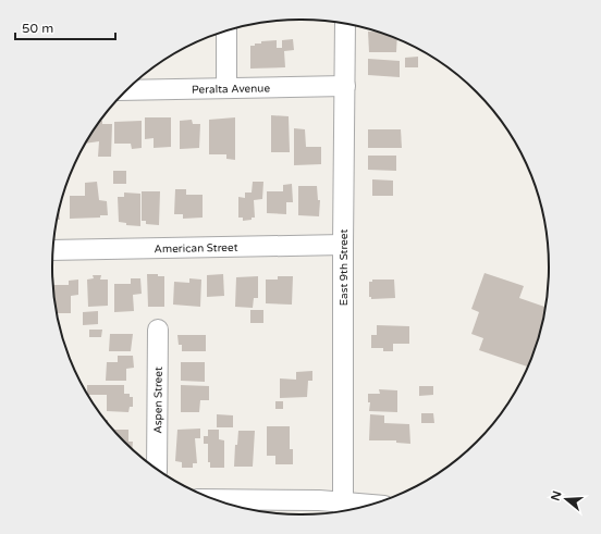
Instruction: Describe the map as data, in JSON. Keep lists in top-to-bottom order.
{
  "streets": {
    "street": [
      "Peralta Avenue",
      "American Street",
      "East 9th Street",
      "Aspen Street"
    ]
  },
  "crossings": [
    ["Peralta Avenue", "East 9th Street"],
    ["American Street", "East 9th Street"]
  ],
  "scale_bar": "50 m",
  "north": "left"
}
